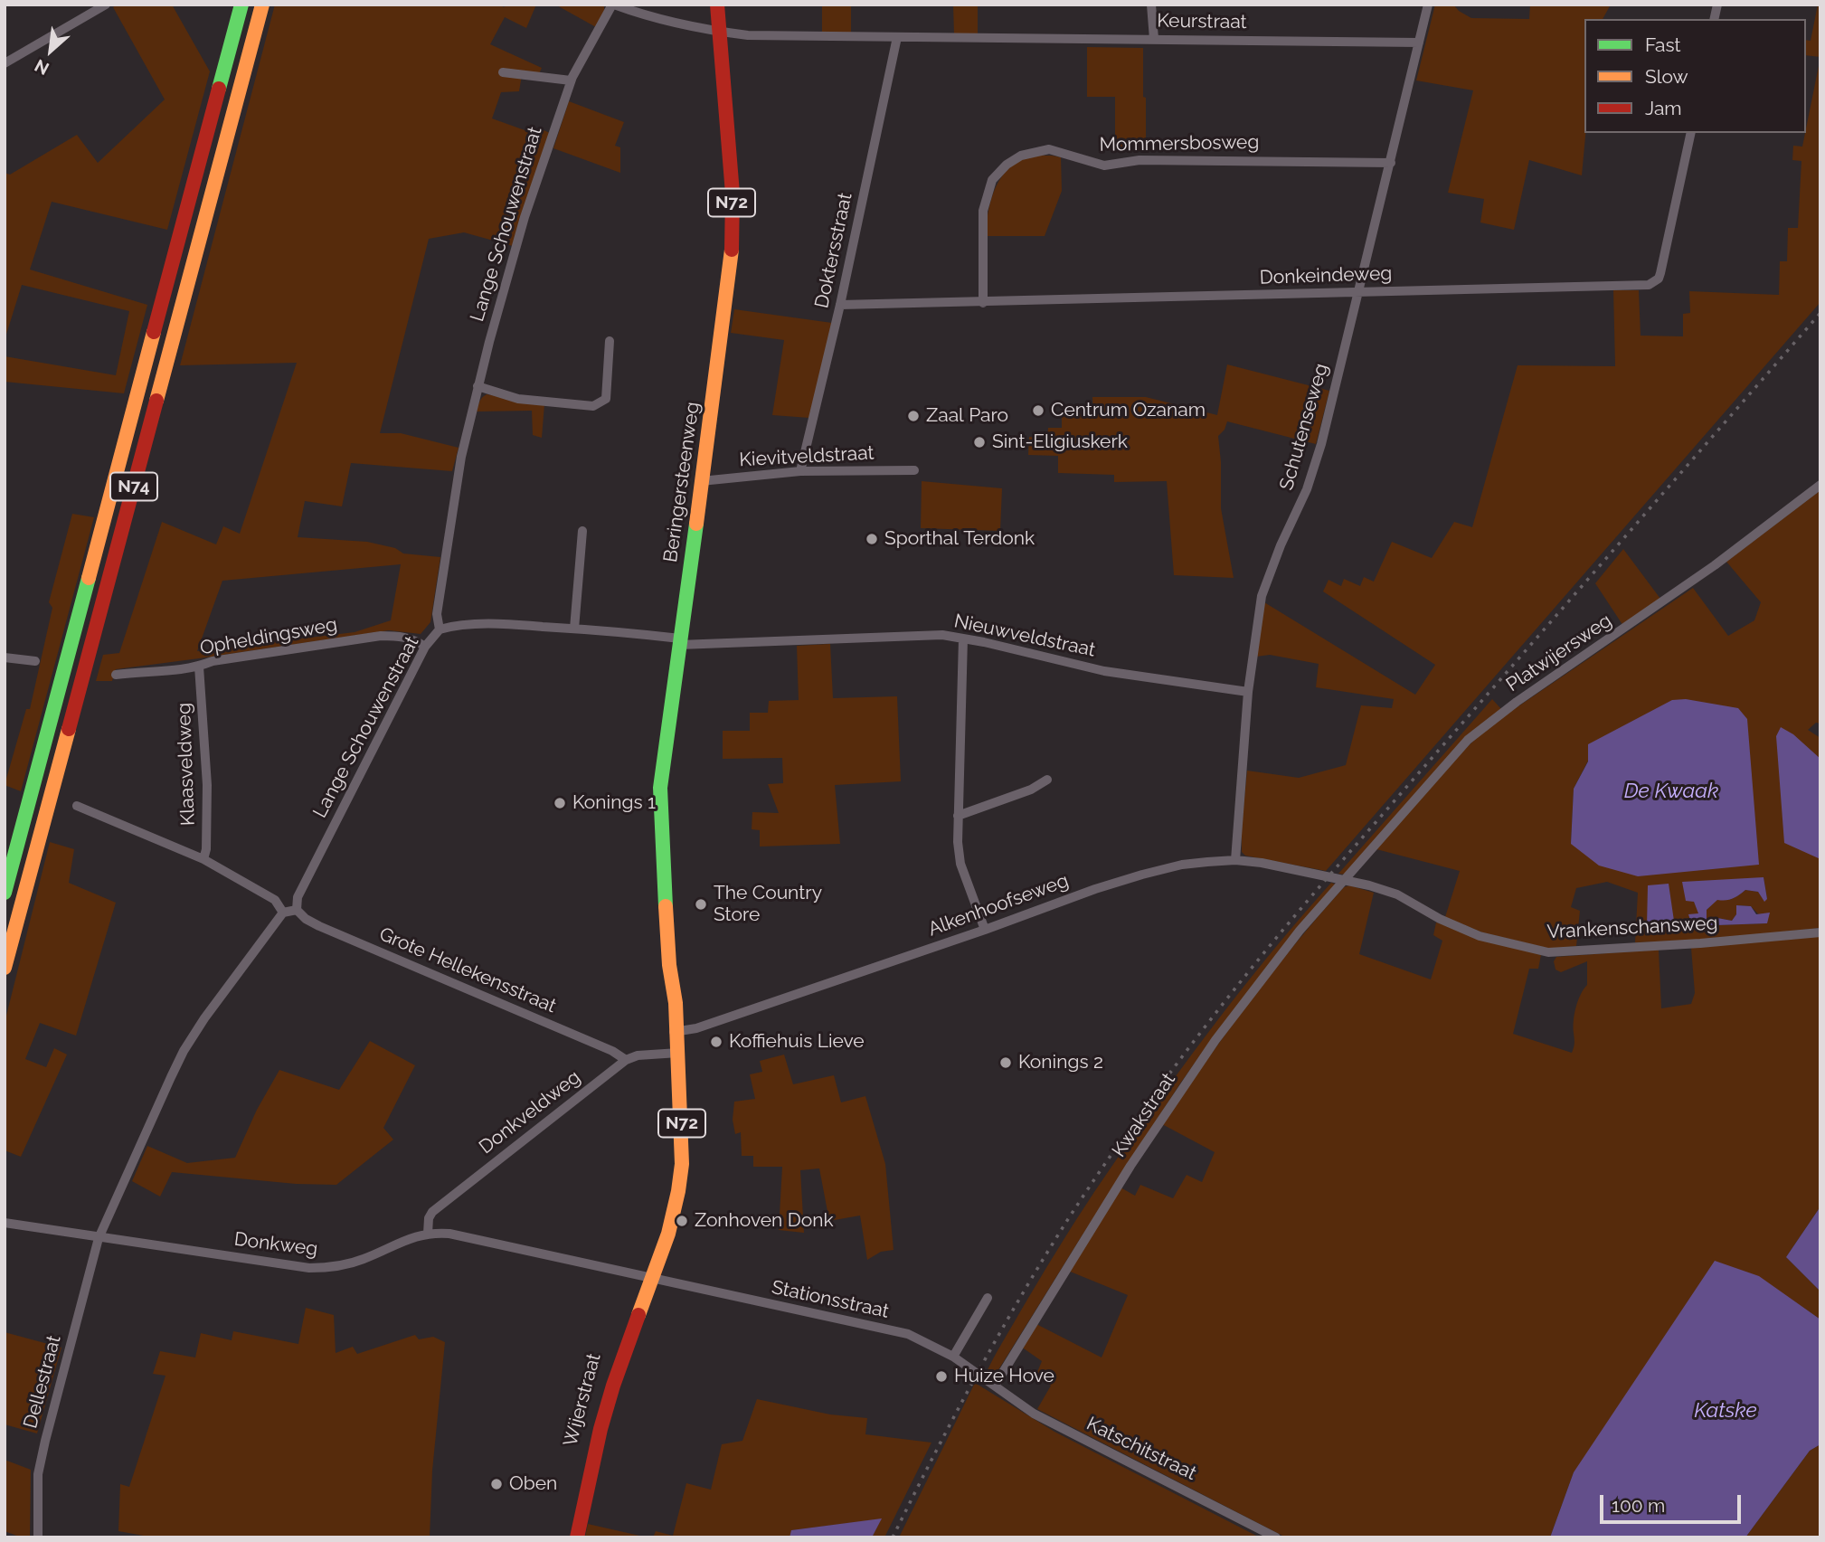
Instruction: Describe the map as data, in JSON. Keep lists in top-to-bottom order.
{
  "streets": {
    "main road": [
      "N72",
      "Beringersteenweg",
      "N74",
      "Wijerstraat"
    ],
    "street": [
      "Keurstraat",
      "Mommersbosweg",
      "Lange Schouwenstraat",
      "Doktersstraat",
      "Donkeindeweg",
      "Schutenseweg",
      "Kievitveldstraat",
      "Nieuwveldstraat",
      "Opheldingsweg",
      "Platwijersweg",
      "Klaasveldweg",
      "Alkenhoofseweg",
      "Vrankenschansweg",
      "Grote Hellekensstraat",
      "Donkveldweg",
      "Kwakstraat",
      "Donkweg",
      "Stationsstraat",
      "Dellestraat",
      "Katschitstraat"
    ]
  },
  "crossings": [
    ["Keurstraat", "Lange Schouwenstraat"],
    ["Keurstraat", "Doktersstraat"],
    ["Keurstraat", "Schutenseweg"],
    ["Keurstraat", "Beringersteenweg"],
    ["Mommersbosweg", "Donkeindeweg"],
    ["Mommersbosweg", "Schutenseweg"],
    ["Lange Schouwenstraat", "Opheldingsweg"],
    ["Lange Schouwenstraat", "Grote Hellekensstraat"],
    ["Doktersstraat", "Donkeindeweg"],
    ["Doktersstraat", "Kievitveldstraat"],
    ["Donkeindeweg", "Schutenseweg"],
    ["Schutenseweg", "Nieuwveldstraat"],
    ["Schutenseweg", "Alkenhoofseweg"],
    ["Kievitveldstraat", "Beringersteenweg"],
    ["Beringersteenweg", "Nieuwveldstraat"],
    ["Beringersteenweg", "Alkenhoofseweg"],
    ["Beringersteenweg", "Donkveldweg"],
    ["Beringersteenweg", "Donkweg"],
    ["Beringersteenweg", "Stationsstraat"],
    ["Beringersteenweg", "Wijerstraat"],
    ["Opheldingsweg", "Klaasveldweg"],
    ["Platwijersweg", "Alkenhoofseweg"],
    ["Platwijersweg", "Vrankenschansweg"],
    ["Platwijersweg", "Kwakstraat"],
    ["Alkenhoofseweg", "Vrankenschansweg"],
    ["Alkenhoofseweg", "Kwakstraat"],
    ["Vrankenschansweg", "Kwakstraat"],
    ["Grote Hellekensstraat", "Donkveldweg"],
    ["Donkveldweg", "Donkweg"],
    ["Kwakstraat", "Stationsstraat"],
    ["Kwakstraat", "Katschitstraat"],
    ["Donkweg", "Stationsstraat"],
    ["Donkweg", "Dellestraat"],
    ["Donkweg", "Wijerstraat"],
    ["Stationsstraat", "Wijerstraat"],
    ["Stationsstraat", "Katschitstraat"]
  ],
  "water": ["De Kwaak", "Katske"],
  "places": [
    "Centrum Ozanam",
    "Zaal Paro",
    "Sint-Eligiuskerk",
    "Sporthal Terdonk",
    "Konings 1",
    "The Country Store",
    "Koffiehuis Lieve",
    "Konings 2",
    "Zonhoven Donk",
    "Huize Hove",
    "Oben"
  ],
  "legend": ["Fast", "Slow", "Jam"],
  "scale_bar": "100 m",
  "north": "bottom left"
}
